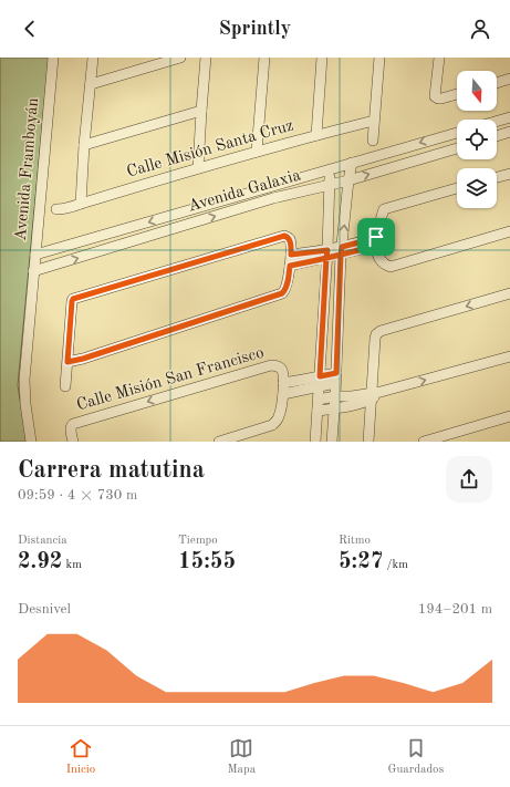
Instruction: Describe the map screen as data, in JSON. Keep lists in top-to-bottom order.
{
  "streets": {
    "street": [
      "Calle Misión Santa Cruz",
      "Avenida Framboyán",
      "Avenida Galaxia",
      "Calle Misión San Francisco"
    ]
  },
  "crossings": [
    ["Avenida Framboyán", "Avenida Galaxia"]
  ],
  "north": "bottom",
  "page": {
    "header": "Sprintly",
    "heading": ["Carrera matutina", "09:59 · 4 × 730 m"],
    "stats": [
      ["Distancia", "2.92 km"],
      ["Tiempo", "15:55"],
      ["Ritmo", "5:27 /km"]
    ],
    "chart": ["Desnivel", "194–201 m"],
    "tabs": ["Inicio", "Mapa", "Guardados"]
  }
}
